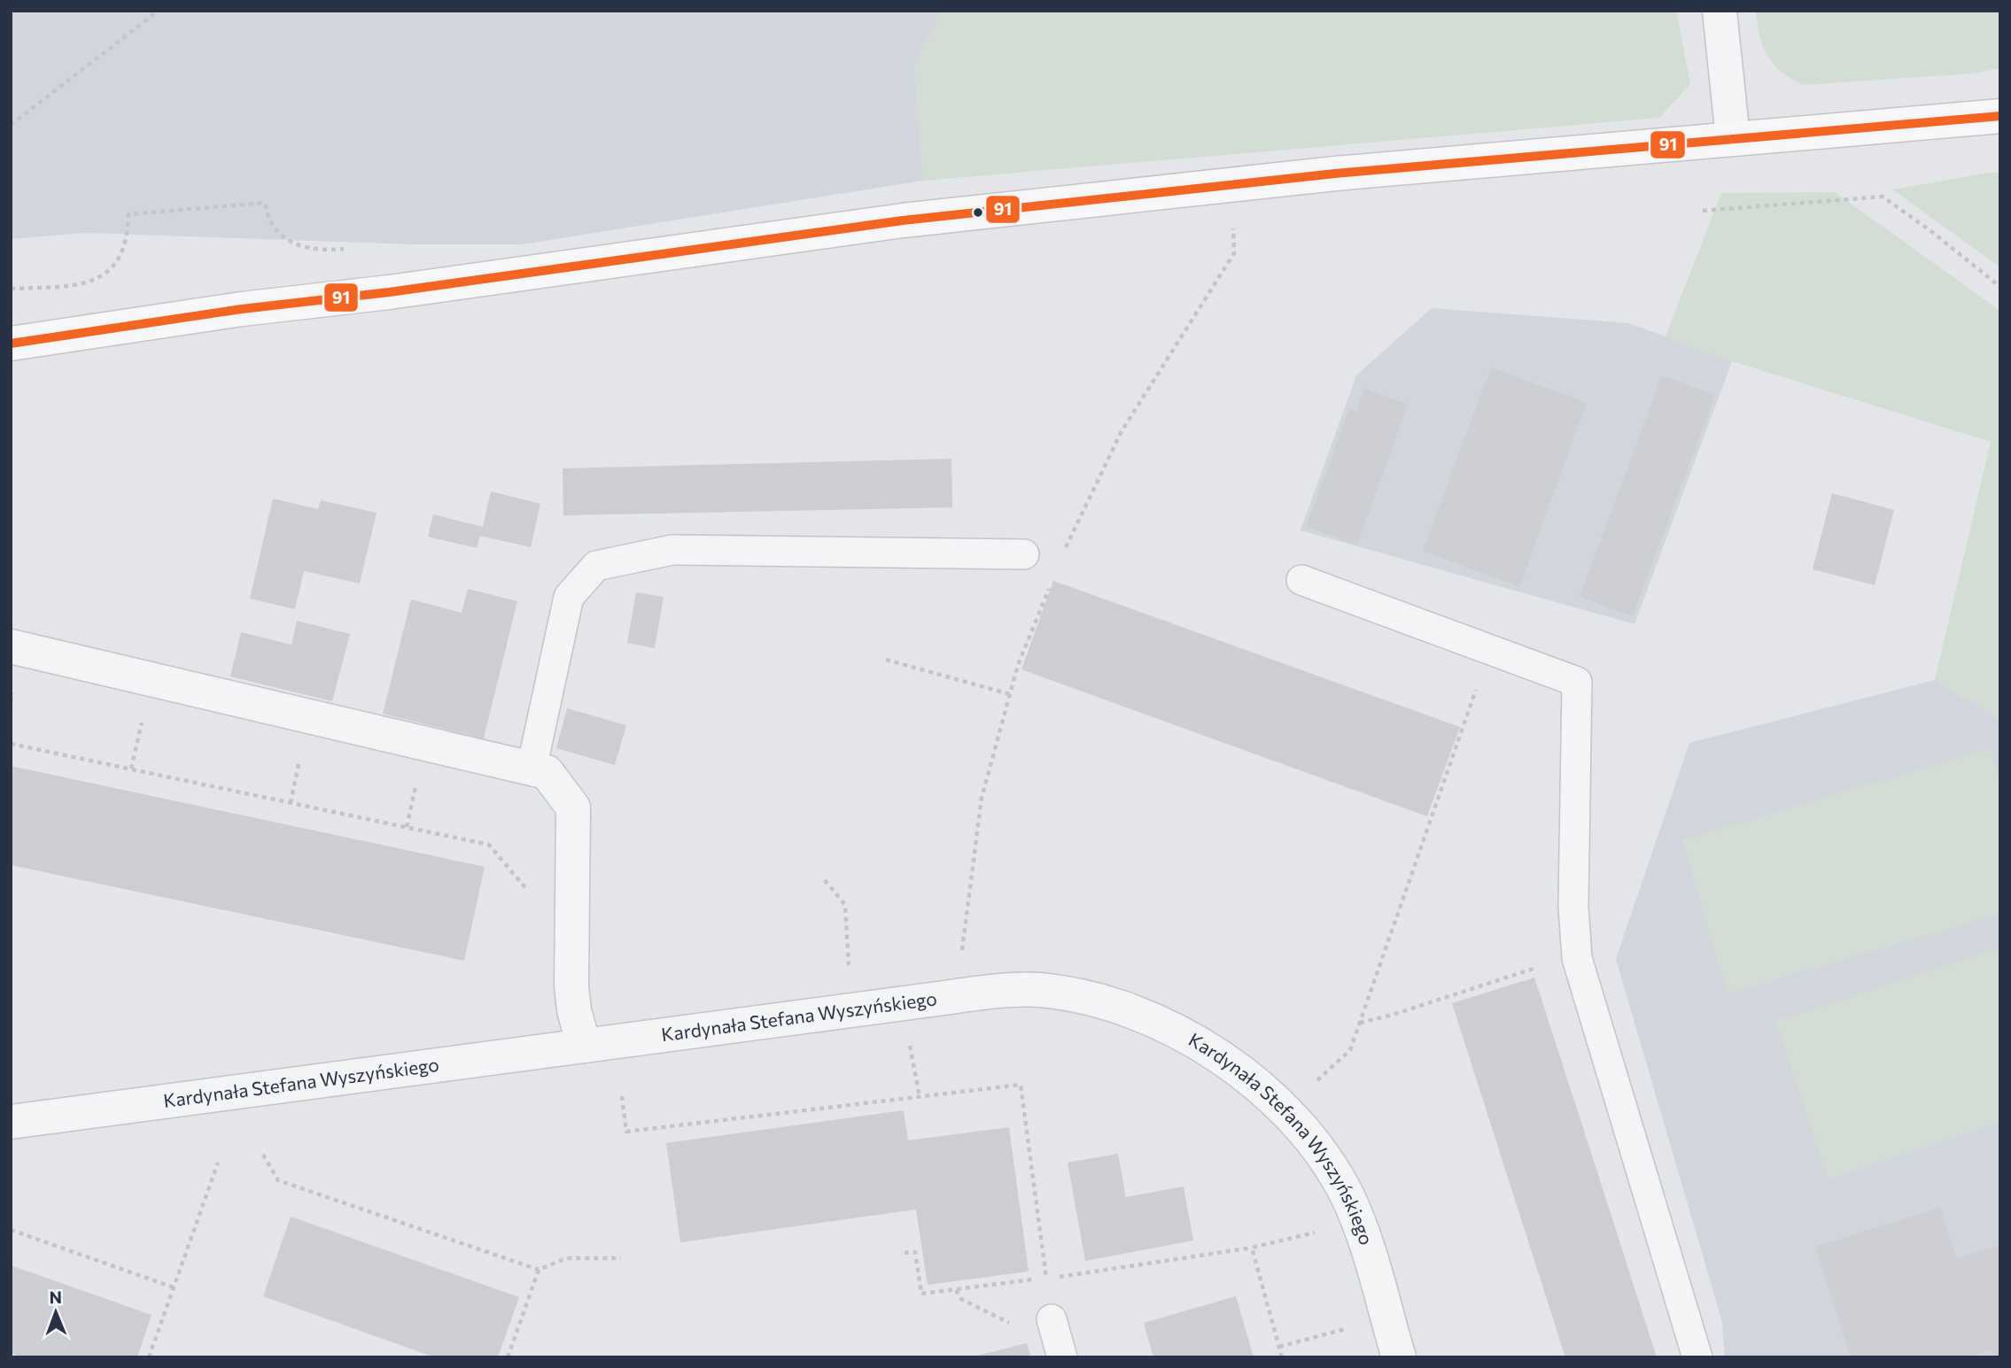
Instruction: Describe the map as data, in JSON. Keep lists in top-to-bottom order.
{
  "streets": {
    "street": ["Kardynała Stefana Wyszyńskiego"]
  },
  "lines": ["transit line 91"],
  "north": "top"
}
